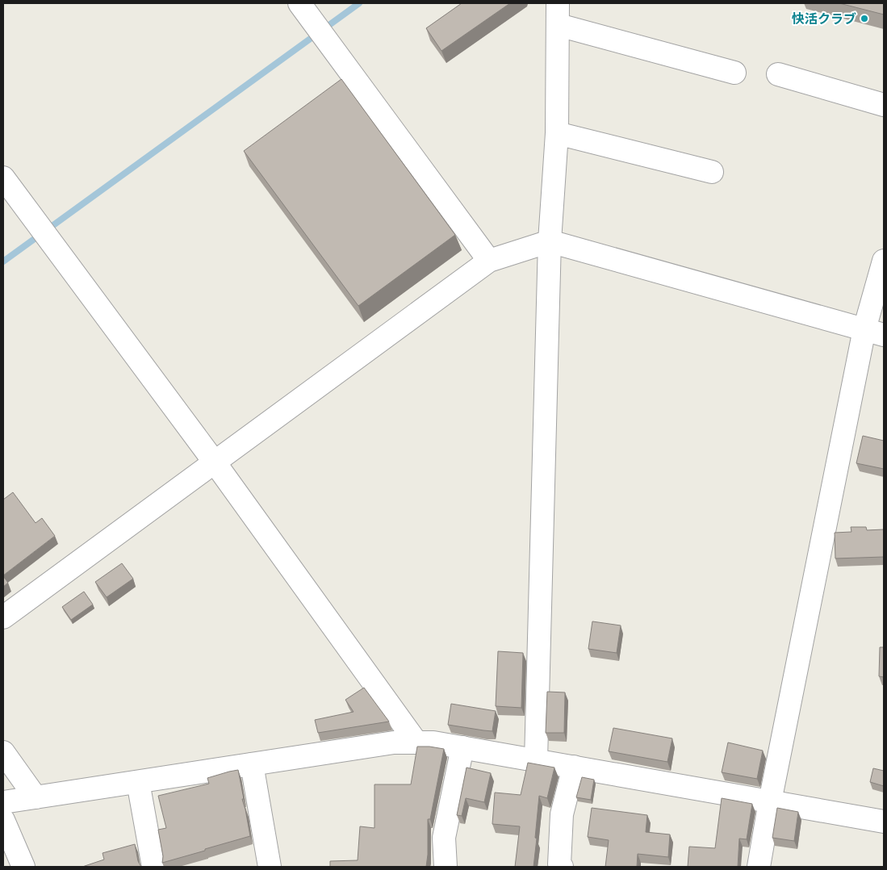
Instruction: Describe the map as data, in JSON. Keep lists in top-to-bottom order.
{
  "places": ["快活クラブ"]
}
